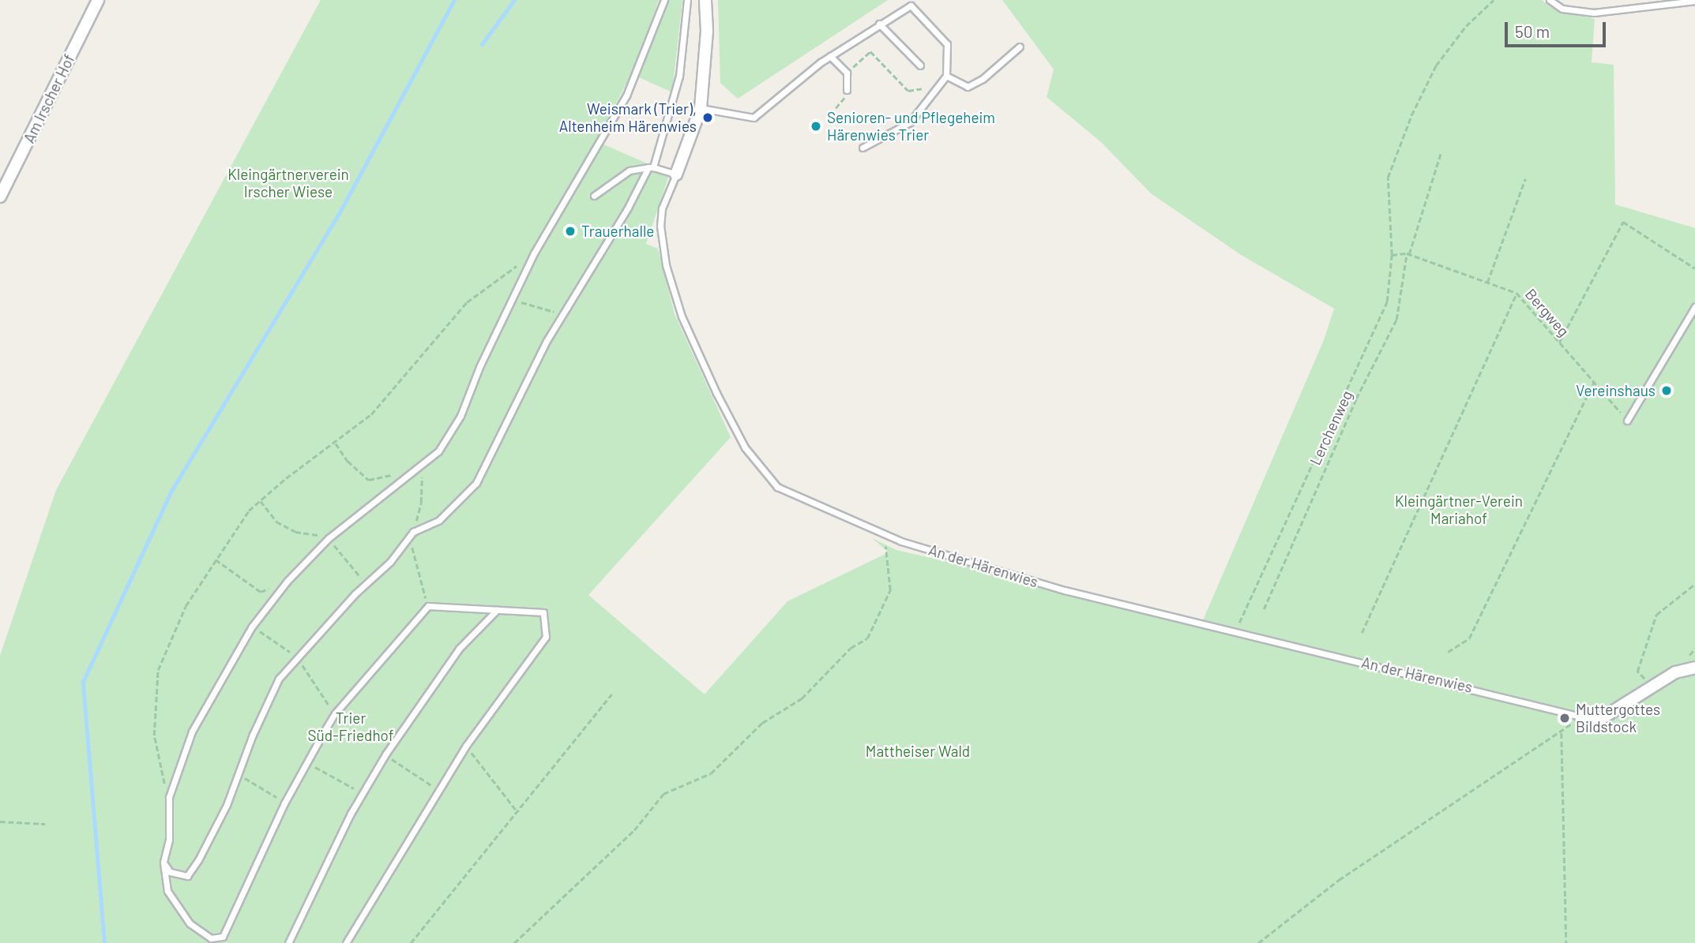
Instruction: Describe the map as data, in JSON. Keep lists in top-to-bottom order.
{
  "streets": {
    "street": ["Am Irscher Hof", "An der Härenwies"],
    "path": ["Bergweg", "Lerchenweg"]
  },
  "crossings": [
    ["Bergweg", "Lerchenweg"]
  ],
  "parks": [
    "Kleingärtnerverein Irscher Wiese",
    "Kleingärtner-Verein Mariahof",
    "Trier Süd-Friedhof",
    "Mattheiser Wald"
  ],
  "places": [
    "Weismark (Trier), Altenheim Härenwies",
    "Senioren- und Pflegeheim Härenwies Trier",
    "Trauerhalle",
    "Vereinshaus",
    "Muttergottes Bildstock"
  ],
  "scale_bar": "50 m"
}
